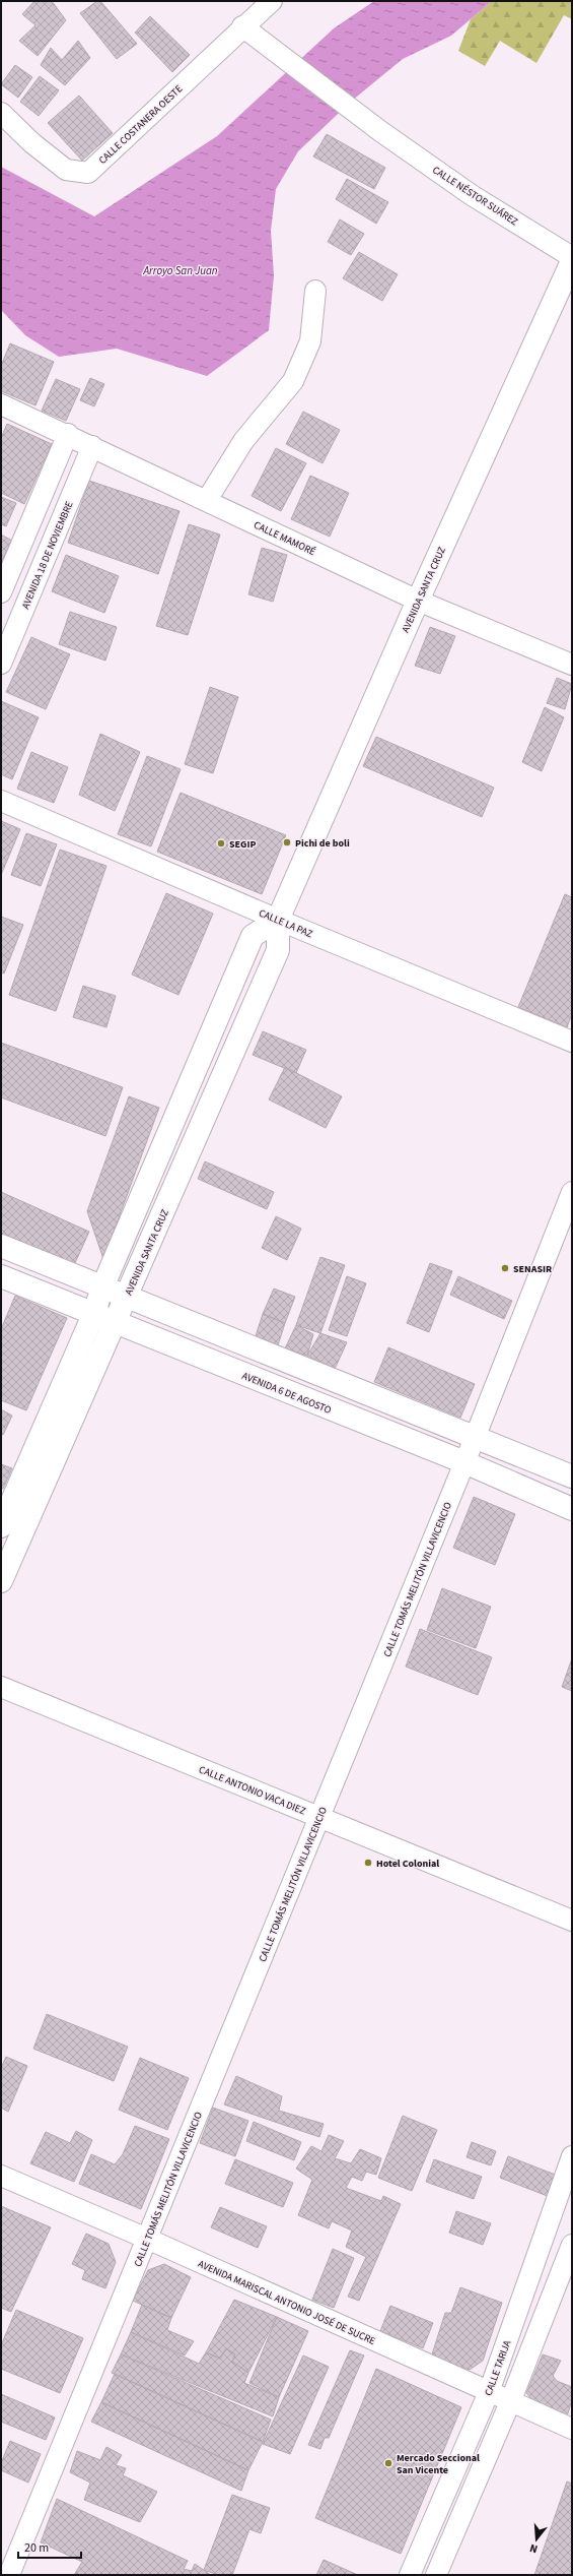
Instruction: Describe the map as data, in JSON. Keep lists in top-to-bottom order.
{
  "streets": {
    "main road": ["AVENIDA SANTA CRUZ", "AVENIDA 6 DE AGOSTO"],
    "street": [
      "CALLE COSTANERA OESTE",
      "CALLE NÉSTOR SUÁREZ",
      "CALLE MAMORÉ",
      "AVENIDA 18 DE NOVIEMBRE",
      "CALLE LA PAZ",
      "CALLE TOMÁS MELITÓN VILLAVICENCIO",
      "CALLE ANTONIO VACA DIEZ",
      "AVENIDA MARISCAL ANTONIO JOSÉ DE SUCRE",
      "CALLE TARIJA"
    ]
  },
  "crossings": [
    ["CALLE COSTANERA OESTE", "CALLE NÉSTOR SUÁREZ"],
    ["CALLE MAMORÉ", "AVENIDA 18 DE NOVIEMBRE"],
    ["CALLE MAMORÉ", "AVENIDA SANTA CRUZ"],
    ["AVENIDA SANTA CRUZ", "CALLE LA PAZ"],
    ["AVENIDA SANTA CRUZ", "AVENIDA 6 DE AGOSTO"],
    ["AVENIDA 6 DE AGOSTO", "CALLE TOMÁS MELITÓN VILLAVICENCIO"],
    ["CALLE TOMÁS MELITÓN VILLAVICENCIO", "CALLE ANTONIO VACA DIEZ"],
    ["CALLE TOMÁS MELITÓN VILLAVICENCIO", "AVENIDA MARISCAL ANTONIO JOSÉ DE SUCRE"],
    ["AVENIDA MARISCAL ANTONIO JOSÉ DE SUCRE", "CALLE TARIJA"]
  ],
  "water": ["Arroyo San Juan"],
  "places": [
    "Pichi de boli",
    "SEGIP",
    "SENASIR",
    "Hotel Colonial",
    "Mercado Seccional San Vicente"
  ],
  "scale_bar": "20 m",
  "north": "bottom"
}
